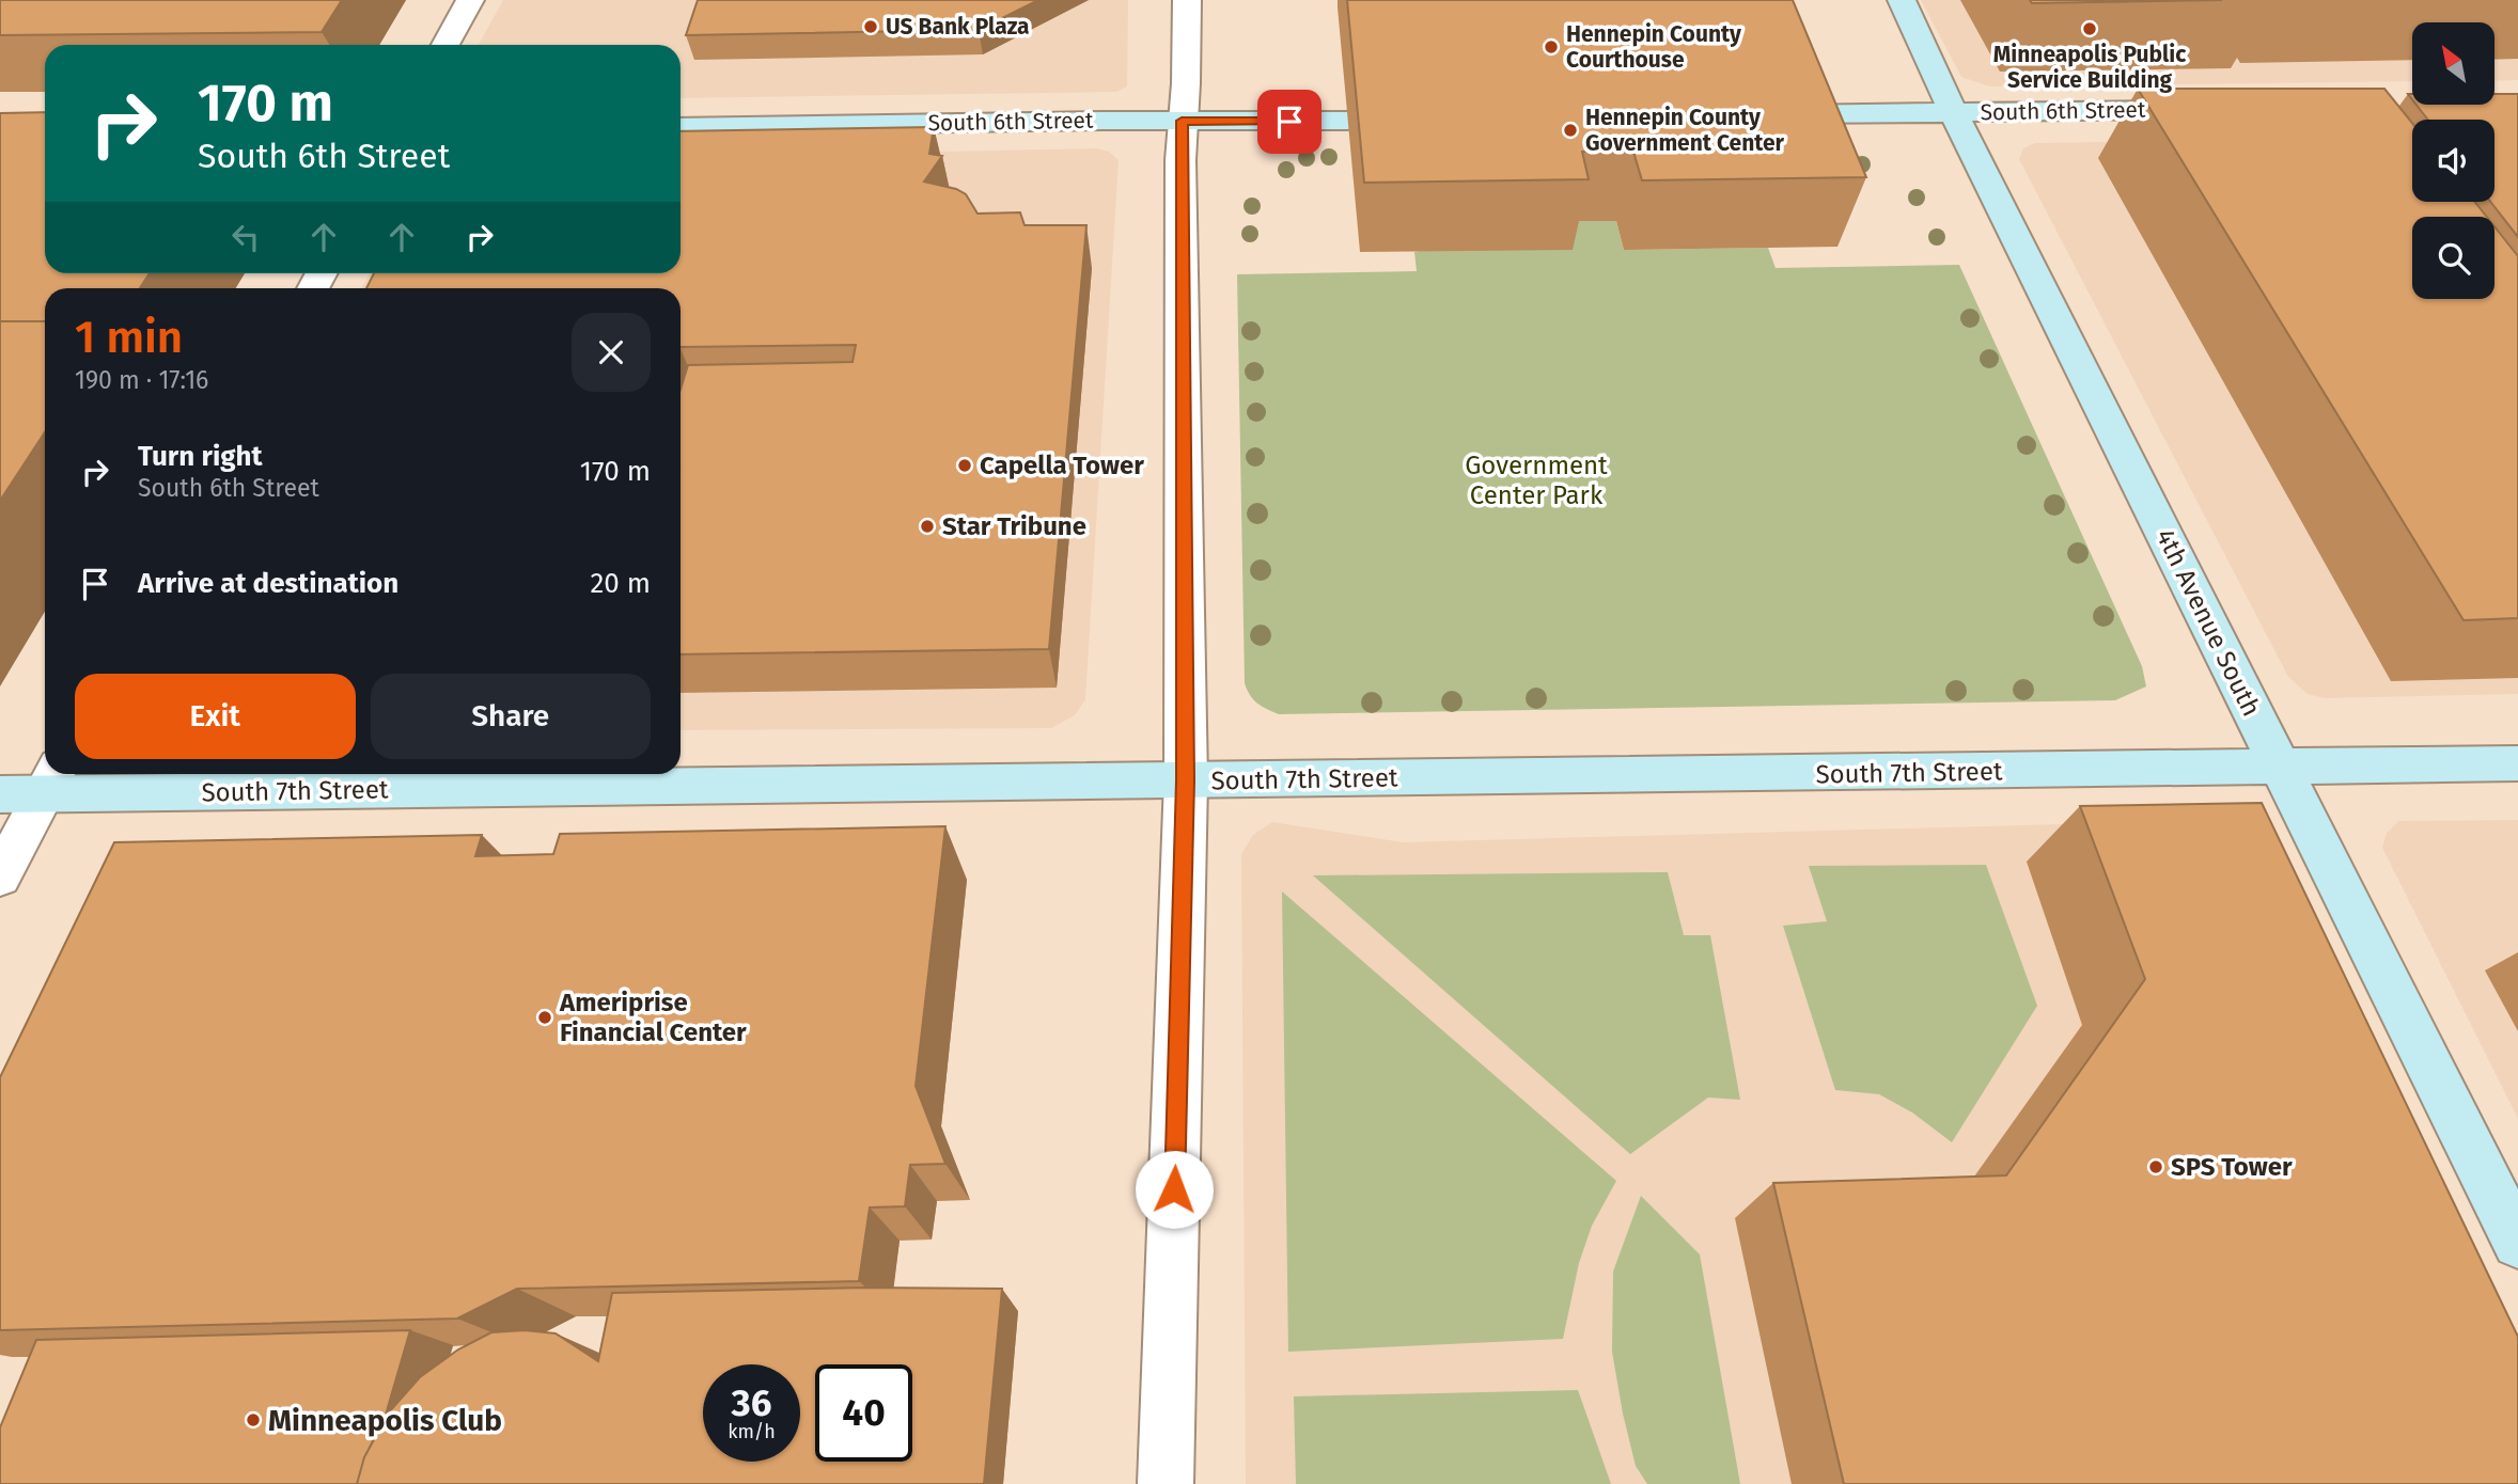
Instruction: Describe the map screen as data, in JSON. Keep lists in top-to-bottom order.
{
  "streets": {
    "main road": ["South 6th Street", "4th Avenue South", "South 7th Street"]
  },
  "crossings": [
    ["South 6th Street", "4th Avenue South"],
    ["4th Avenue South", "South 7th Street"]
  ],
  "parks": ["Government Center Park"],
  "places": [
    "US Bank Plaza",
    "Minneapolis Public Service Building",
    "Hennepin County Courthouse",
    "Hennepin County Government Center",
    "Capella Tower",
    "Star Tribune",
    "Ameriprise Financial Center",
    "SPS Tower",
    "Minneapolis Club"
  ],
  "north": "top left",
  "page": {
    "turn": ["170 m", "South 6th Street"],
    "heading": ["1 min", "190 m · 17:16"],
    "list": [
      {
        "name": "Turn right",
        "note": "South 6th Street",
        "value": "170 m"
      },
      {
        "name": "Arrive at destination",
        "value": "20 m"
      }
    ],
    "buttons": ["Exit", "Share"],
    "speed": "36 km/h",
    "limit": "40"
  }
}
